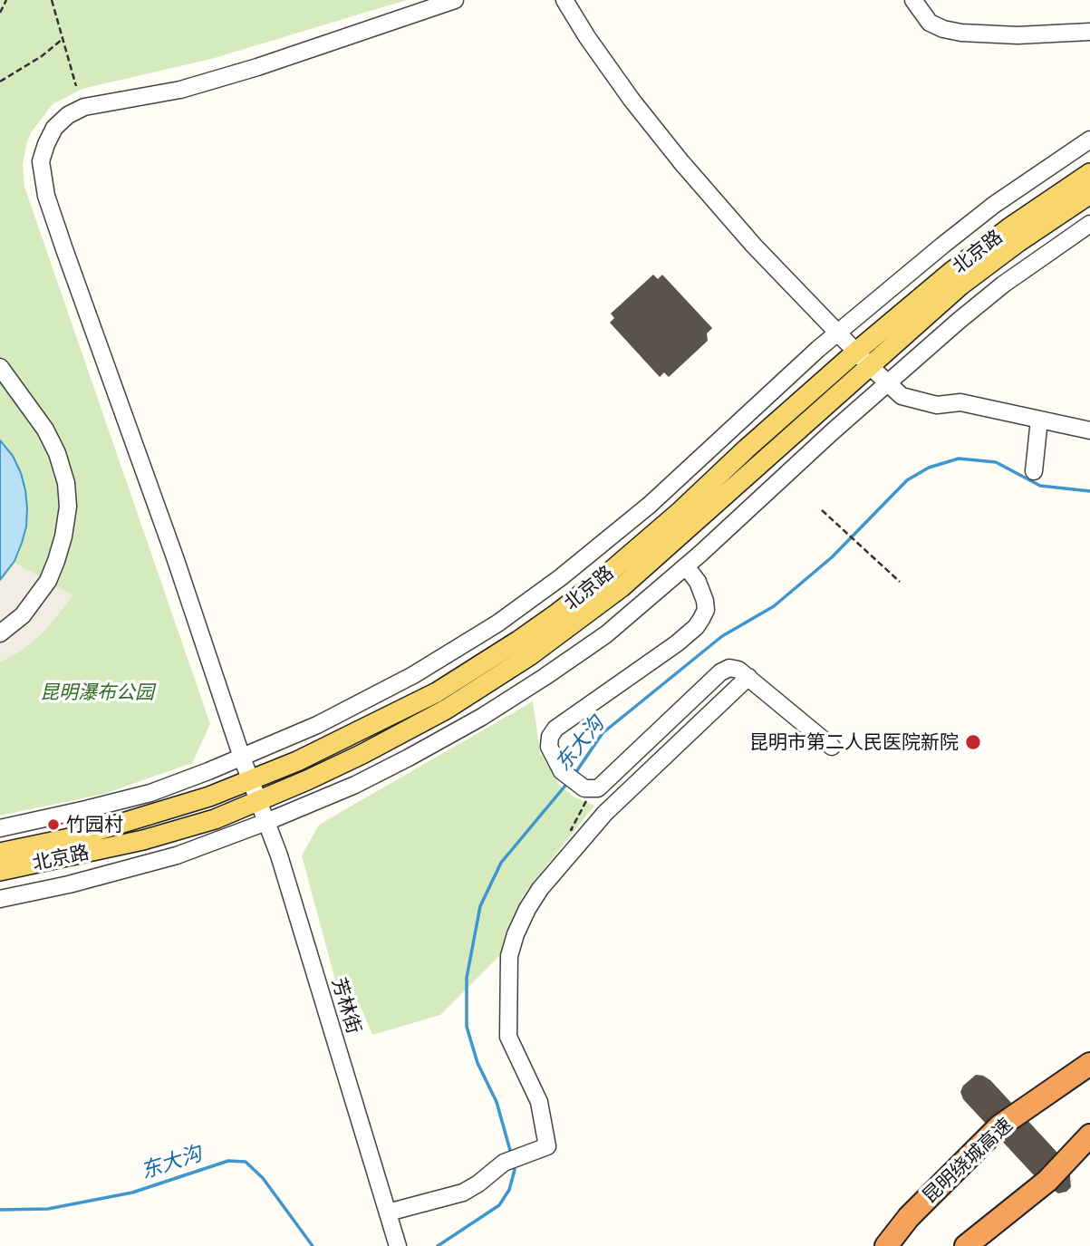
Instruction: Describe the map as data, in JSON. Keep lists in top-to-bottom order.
{
  "streets": {
    "highway": ["昆明绕城高速"],
    "main road": ["北京路"],
    "street": ["芳林街"]
  },
  "crossings": [
    ["北京路", "芳林街"]
  ],
  "water": ["东大沟"],
  "parks": ["昆明瀑布公园"],
  "places": ["昆明市第二人民医院新院", "竹园村"]
}
